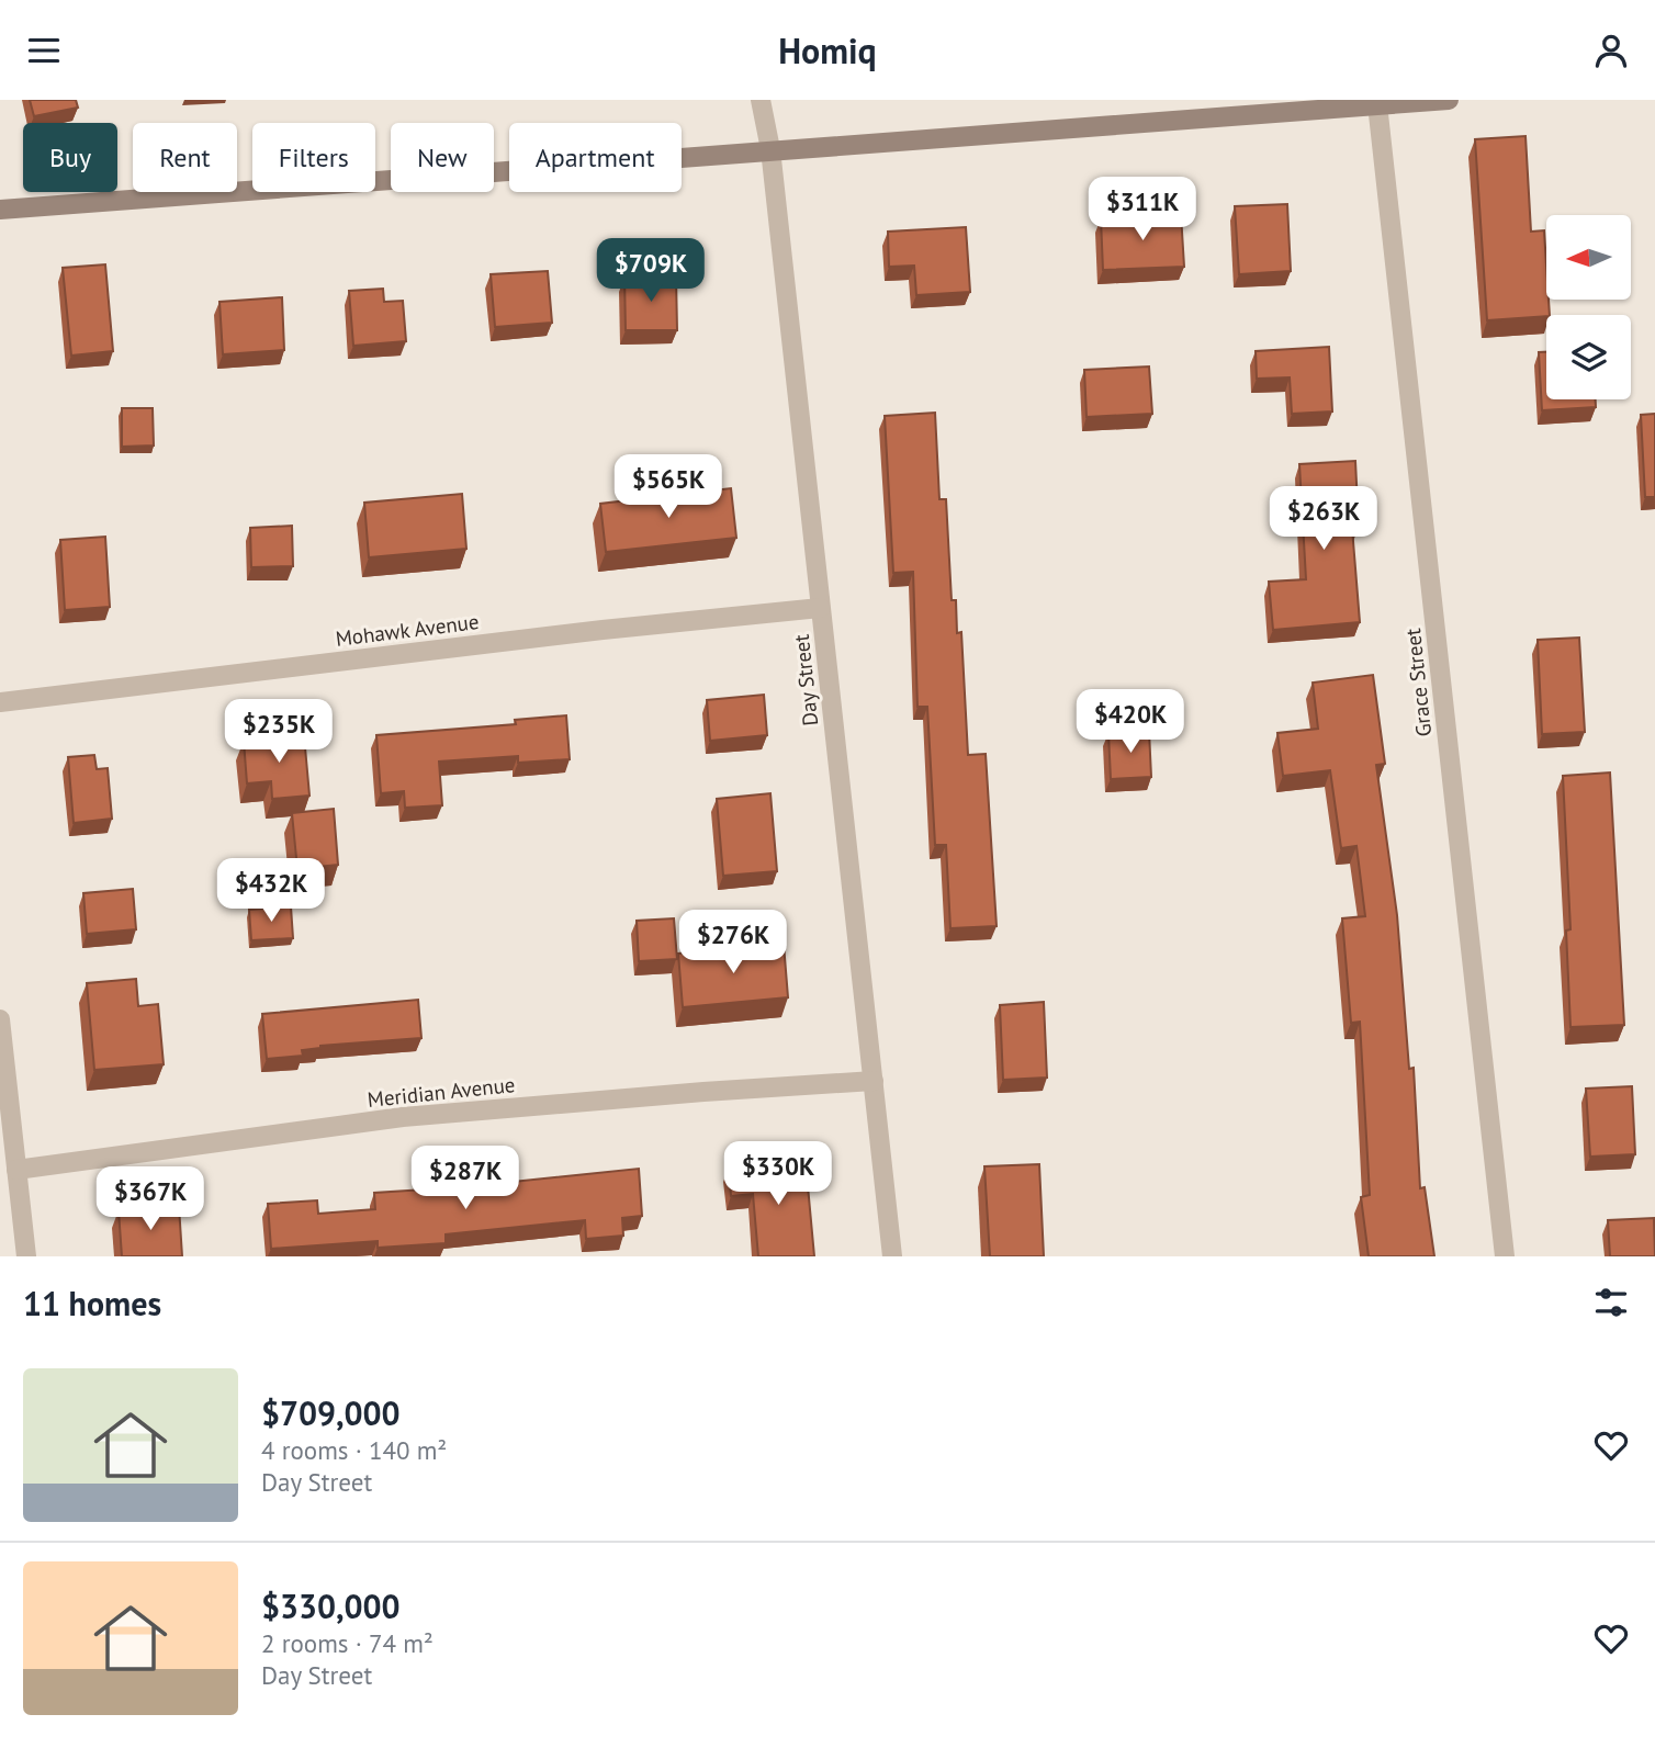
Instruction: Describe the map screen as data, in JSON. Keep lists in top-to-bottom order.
{
  "streets": {
    "street": [
      "Mohawk Avenue",
      "Day Street",
      "Grace Street",
      "Meridian Avenue"
    ]
  },
  "crossings": [
    ["Mohawk Avenue", "Day Street"],
    ["Day Street", "Meridian Avenue"]
  ],
  "north": "left",
  "page": {
    "header": "Homiq",
    "chip": [
      "Buy",
      "Rent",
      "Filters",
      "New",
      "Apartment"
    ],
    "price": [
      "$311K",
      "$709K",
      "$565K",
      "$263K",
      "$420K",
      "$235K",
      "$432K",
      "$276K",
      "$330K",
      "$287K",
      "$367K"
    ],
    "heading": "11 homes",
    "list": [
      {
        "name": "$709,000",
        "note": "4 rooms · 140 m² · Day Street"
      },
      {
        "name": "$330,000",
        "note": "2 rooms · 74 m² · Day Street"
      }
    ]
  }
}
